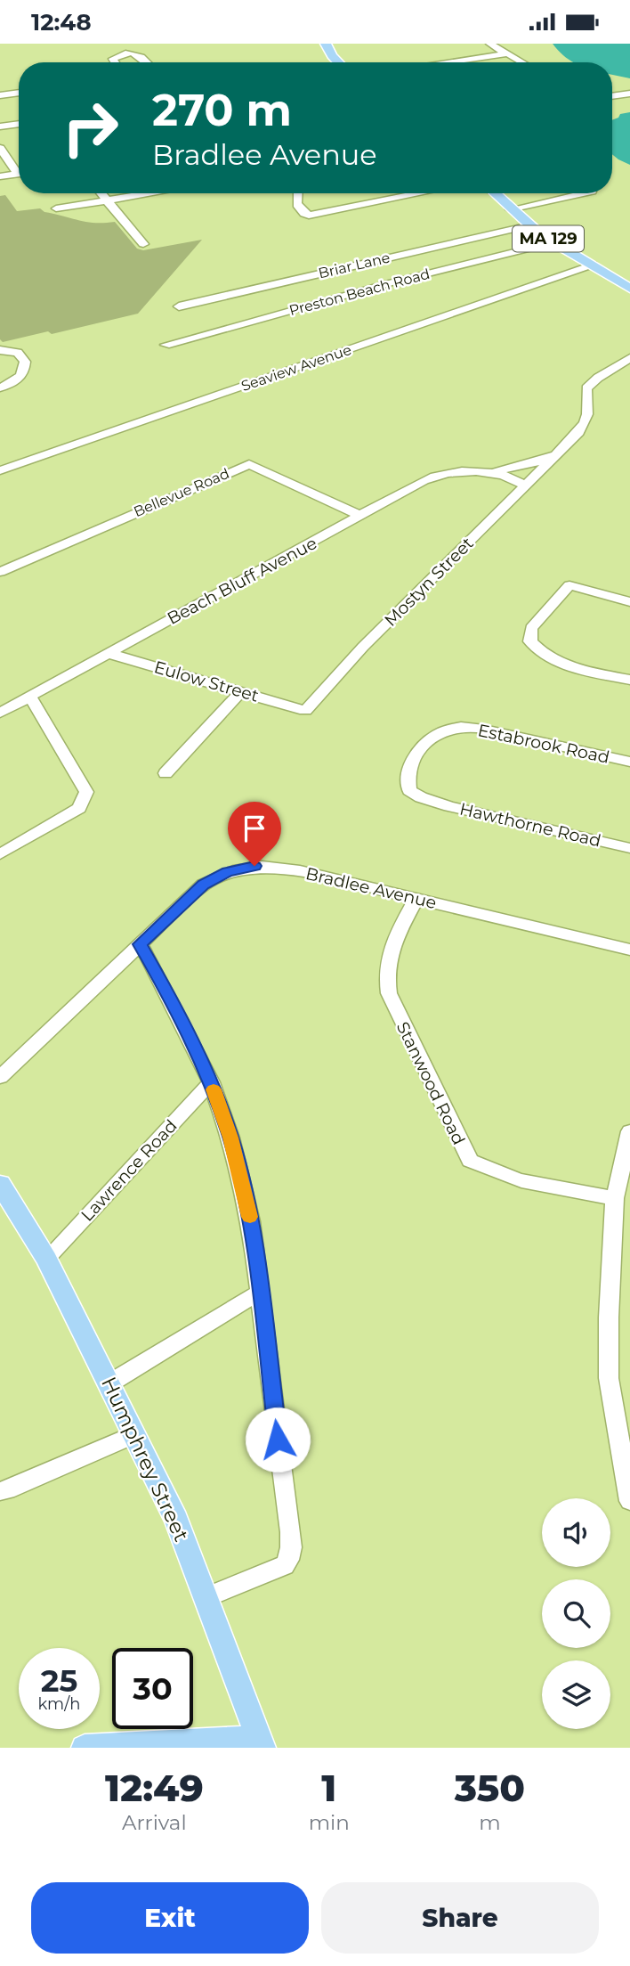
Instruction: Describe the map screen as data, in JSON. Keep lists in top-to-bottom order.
{
  "streets": {
    "main road": ["MA 129", "Humphrey Street"],
    "street": [
      "Briar Lane",
      "Preston Beach Road",
      "Seaview Avenue",
      "Bellevue Road",
      "Beach Bluff Avenue",
      "Mostyn Street",
      "Eulow Street",
      "Estabrook Road",
      "Hawthorne Road",
      "Bradlee Avenue",
      "Stanwood Road",
      "Lawrence Road"
    ]
  },
  "crossings": [
    ["MA 129", "Briar Lane"],
    ["MA 129", "Preston Beach Road"],
    ["MA 129", "Seaview Avenue"],
    ["Bellevue Road", "Beach Bluff Avenue"],
    ["Beach Bluff Avenue", "Mostyn Street"],
    ["Beach Bluff Avenue", "Eulow Street"],
    ["Mostyn Street", "Eulow Street"],
    ["Estabrook Road", "Hawthorne Road"],
    ["Bradlee Avenue", "Stanwood Road"],
    ["Lawrence Road", "Humphrey Street"]
  ],
  "page": {
    "status": "12:48",
    "turn": ["270 m", "Bradlee Avenue"],
    "speed": "25 km/h",
    "limit": "30",
    "eta": [
      "12:49",
      "Arrival",
      "1",
      "min",
      "350",
      "m"
    ],
    "buttons": ["Exit", "Share"]
  }
}
